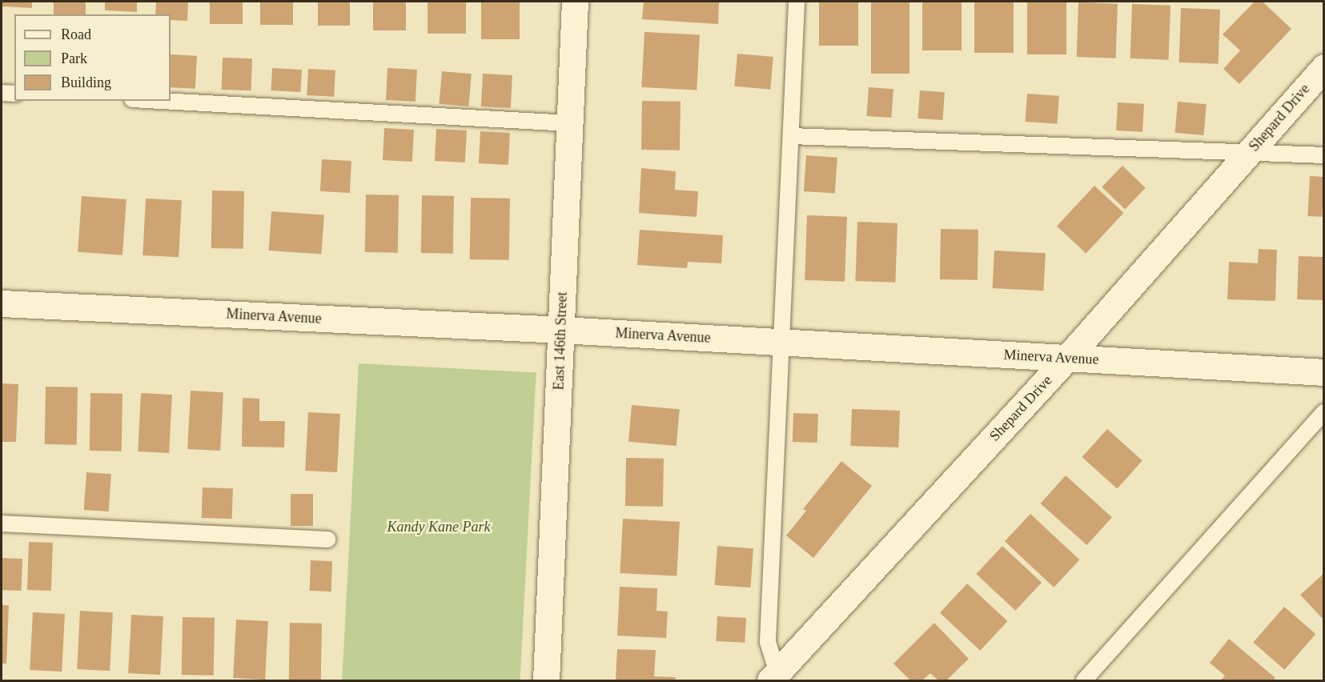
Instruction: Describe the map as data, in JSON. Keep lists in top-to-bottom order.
{
  "streets": {
    "street": ["Shepard Drive", "Minerva Avenue", "East 146th Street"]
  },
  "crossings": [
    ["Shepard Drive", "Minerva Avenue"],
    ["Minerva Avenue", "East 146th Street"]
  ],
  "parks": ["Kandy Kane Park"],
  "legend": ["Road", "Park", "Building"]
}
